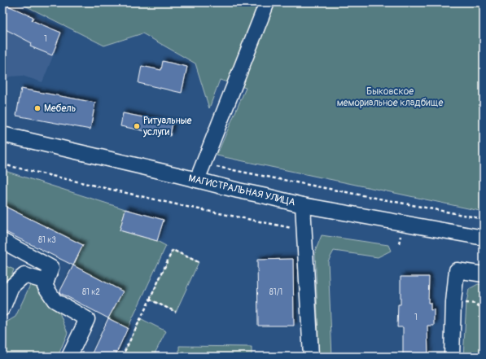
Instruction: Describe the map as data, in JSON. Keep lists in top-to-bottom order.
{
  "streets": {
    "street": ["МАГИСТРАЛЬНАЯ УЛИЦА"]
  },
  "parks": ["Быковское мемориальное кладбище"],
  "places": ["Мебель", "Ритуальные услуги"],
  "house_numbers": [
    "1",
    "81 к3",
    "81 к2",
    "81/1",
    "1"
  ]
}
